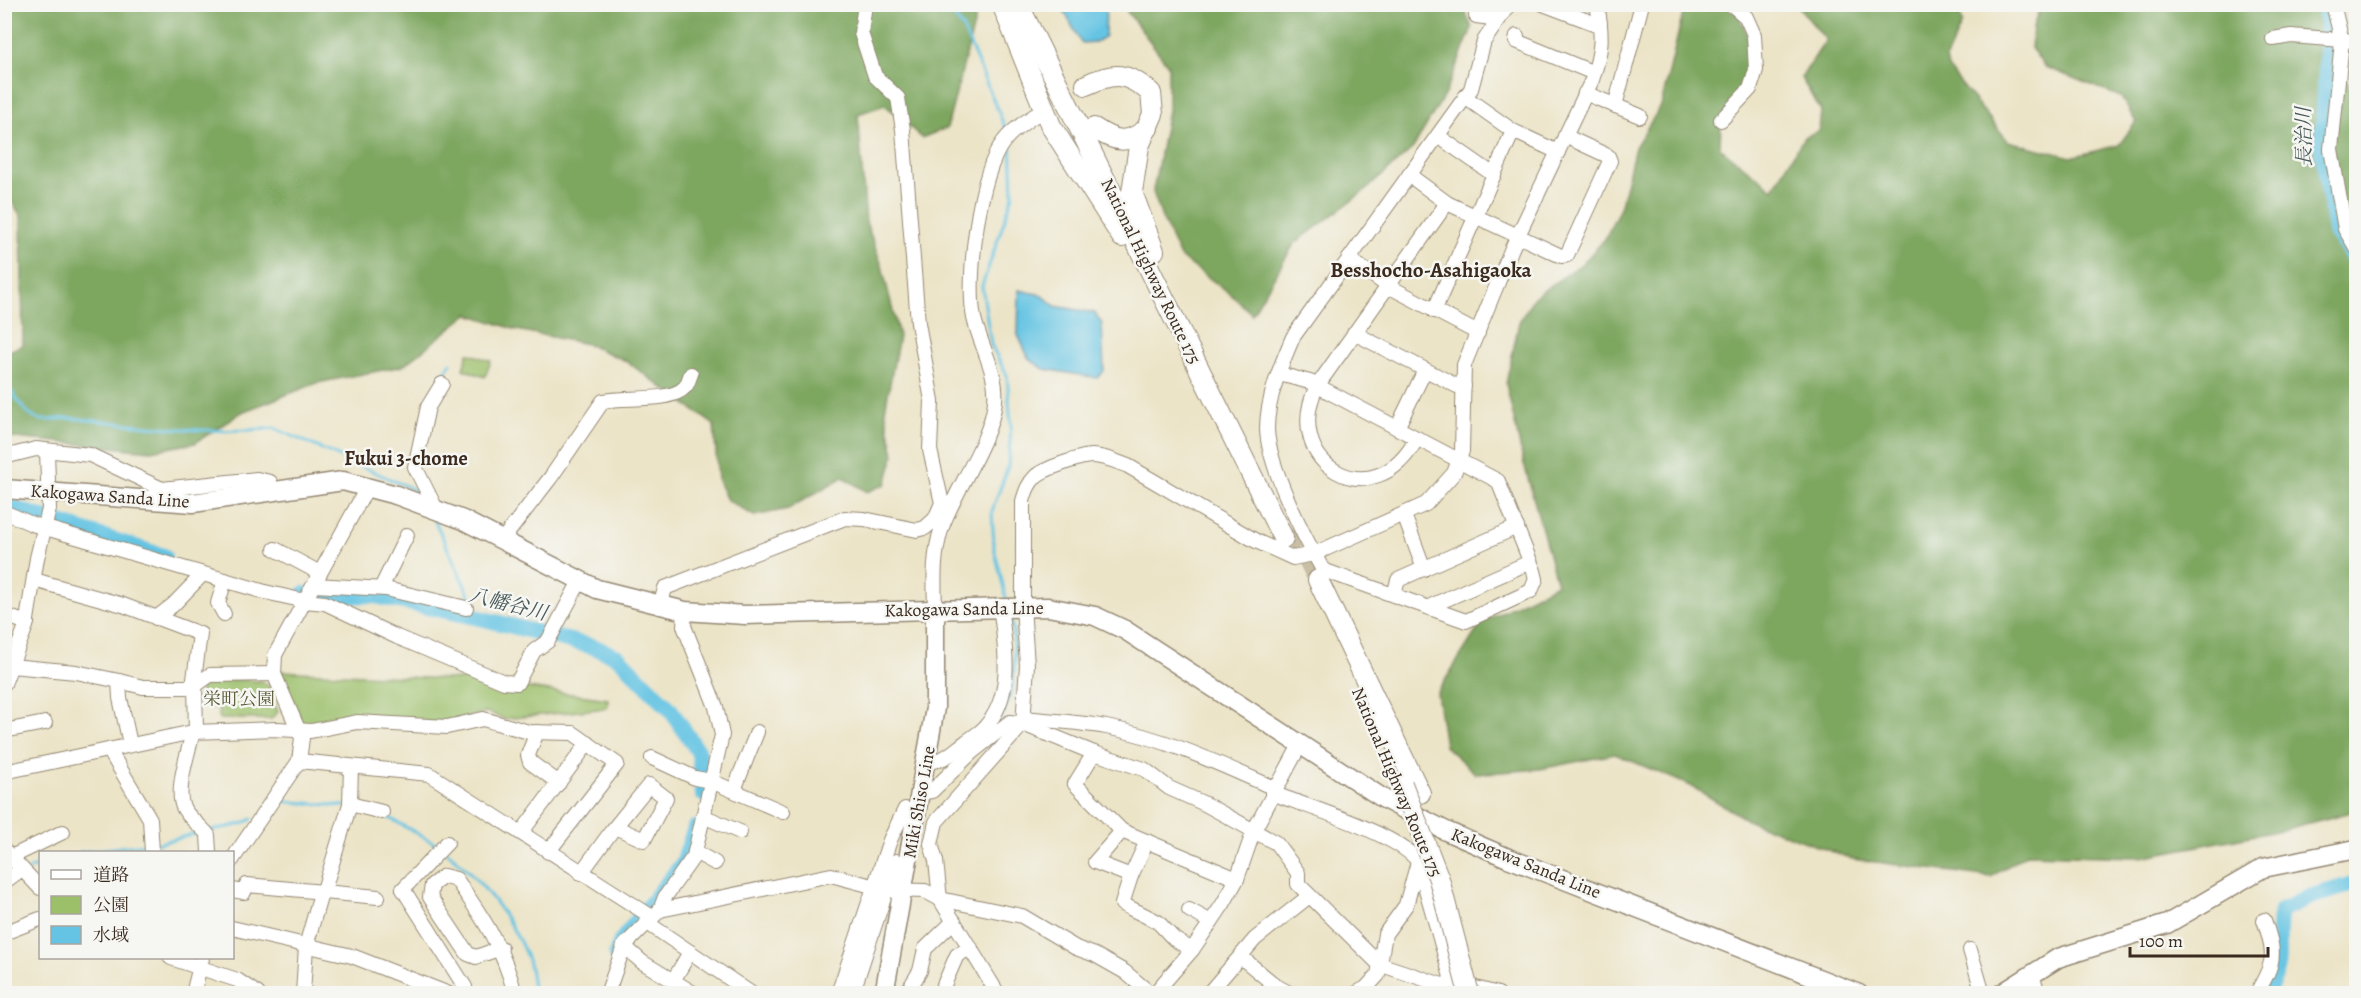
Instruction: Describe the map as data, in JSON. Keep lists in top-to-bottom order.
{
  "streets": {
    "highway": ["National Highway Route 175"],
    "main road": ["Kakogawa Sanda Line", "Miki Shiso Line"]
  },
  "crossings": [
    ["Kakogawa Sanda Line", "Miki Shiso Line"]
  ],
  "districts": ["Besshocho-Asahigaoka", "Fukui 3-chome"],
  "water": ["長治川", "八幡谷川"],
  "parks": ["栄町公園"],
  "legend": ["道路", "公園", "水域"],
  "scale_bar": "100 m"
}
